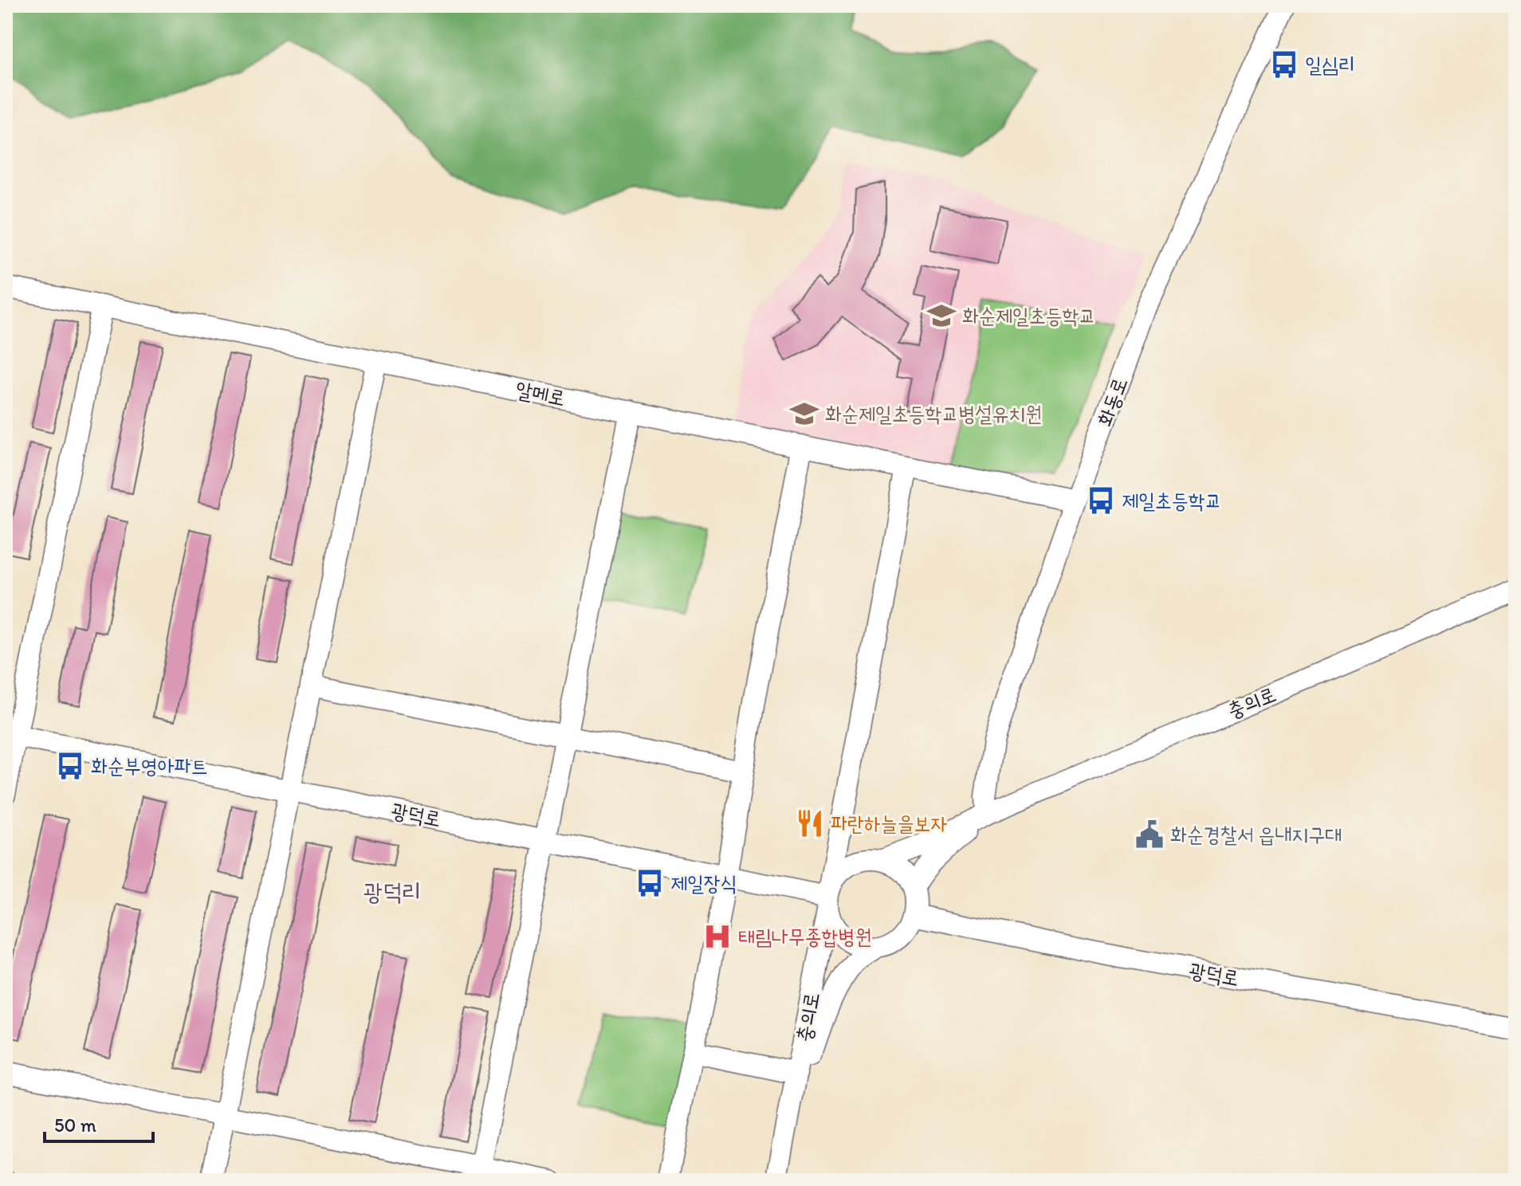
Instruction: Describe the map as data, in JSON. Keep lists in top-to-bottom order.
{
  "streets": {
    "street": [
      "알메로",
      "화동로",
      "충의로",
      "광덕로"
    ]
  },
  "crossings": [
    ["알메로", "화동로"],
    ["알메로", "충의로"],
    ["화동로", "충의로"],
    ["충의로", "광덕로"]
  ],
  "districts": ["광덕리"],
  "places": {
    "bus stop": [
      "일심리",
      "제일초등학교",
      "화순부영아파트",
      "제일장식"
    ],
    "school or university": ["화순제일초등학교", "화순제일초등학교병설유치원"],
    "restaurant": ["파란하늘을보자"],
    "public building": ["화순경찰서 읍내지구대"],
    "hospital": ["태림나무종합병원"]
  },
  "scale_bar": "50 m"
}
